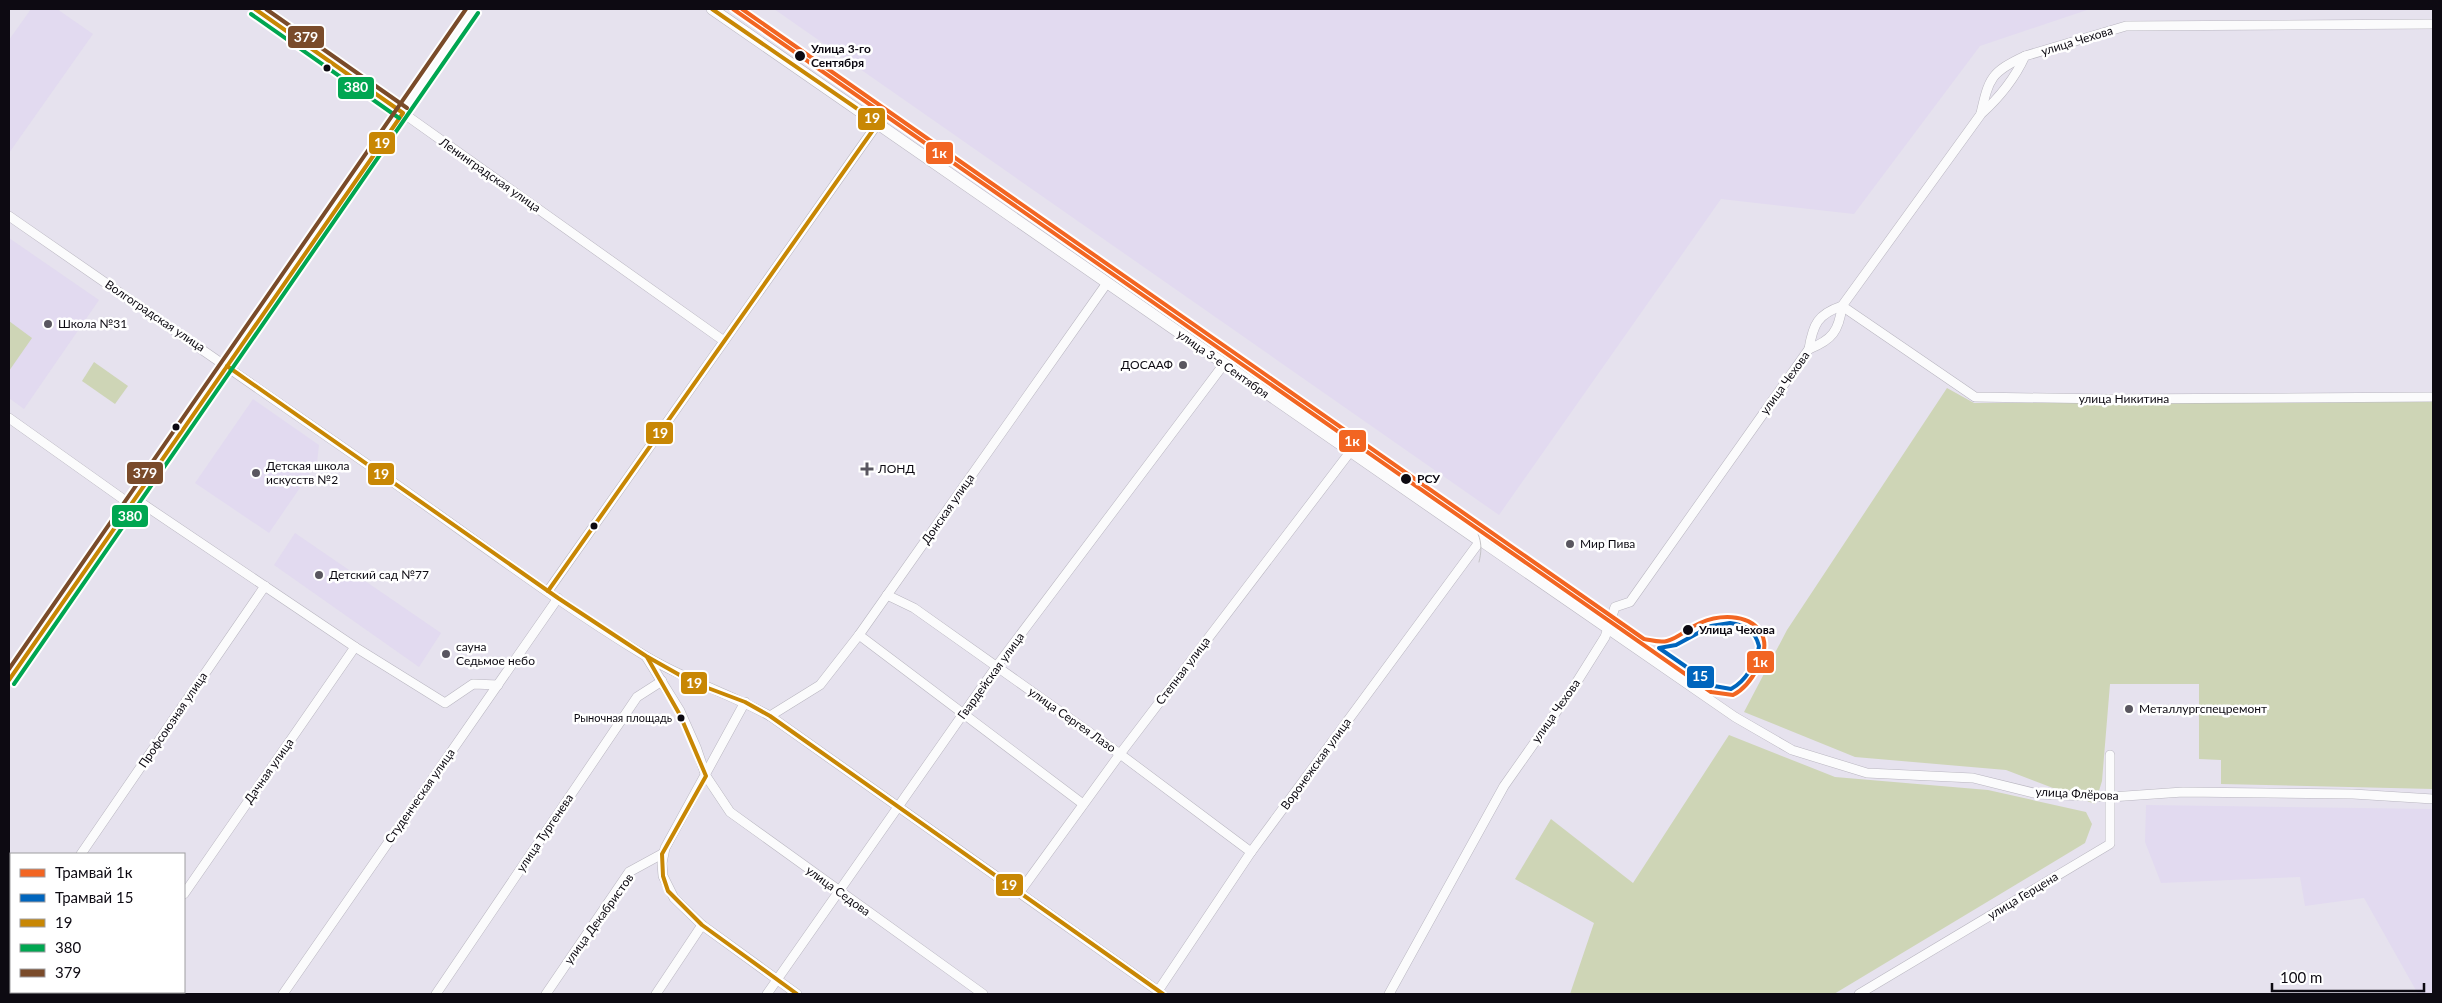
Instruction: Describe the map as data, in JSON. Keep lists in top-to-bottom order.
{
  "streets": {
    "street": [
      "улица Чехова",
      "Ленинградская улица",
      "Волгоградская улица",
      "улица 3-е Сентября",
      "улица Никитина",
      "Донская улица",
      "Степная улица",
      "Гвардейская улица",
      "Профсоюзная улица",
      "улица Сергея Лазо",
      "Воронежская улица",
      "Дачная улица",
      "улица Флёрова",
      "Студенческая улица",
      "улица Тургенева",
      "улица Седова",
      "улица Герцена",
      "улица Декабристов"
    ]
  },
  "crossings": [
    ["улица Чехова", "улица 3-е Сентября"],
    ["улица Чехова", "улица Никитина"],
    ["Волгоградская улица", "Донская улица"],
    ["Волгоградская улица", "Степная улица"],
    ["Волгоградская улица", "Гвардейская улица"],
    ["Волгоградская улица", "Воронежская улица"],
    ["Волгоградская улица", "Студенческая улица"],
    ["Волгоградская улица", "улица Тургенева"],
    ["Волгоградская улица", "улица Седова"],
    ["улица 3-е Сентября", "Донская улица"],
    ["улица 3-е Сентября", "Степная улица"],
    ["улица 3-е Сентября", "Гвардейская улица"],
    ["улица 3-е Сентября", "Воронежская улица"],
    ["улица 3-е Сентября", "улица Флёрова"],
    ["Донская улица", "улица Сергея Лазо"],
    ["Степная улица", "улица Сергея Лазо"],
    ["Гвардейская улица", "улица Сергея Лазо"],
    ["Гвардейская улица", "улица Седова"],
    ["улица Сергея Лазо", "Воронежская улица"],
    ["улица Флёрова", "улица Герцена"],
    ["улица Тургенева", "улица Седова"]
  ],
  "places": {
    "other": [
      "Улица 3-го Сентября",
      "Школа №31",
      "ДОСААФ",
      "Детская школа искусств №2",
      "РСУ",
      "Мир Пива",
      "Детский сад №77",
      "Улица Чехова",
      "сауна Седьмое небо",
      "Металлургспецремонт",
      "Рыночная площадь"
    ],
    "health": ["ЛОНД"]
  },
  "lines": [
    "tram line 1к",
    "transit line 19",
    "transit line 379",
    "transit line 380",
    "tram line 15"
  ],
  "legend": [
    "Трамвай 1к",
    "Трамвай 15",
    "19",
    "380",
    "379"
  ],
  "scale_bar": "100 m"
}
